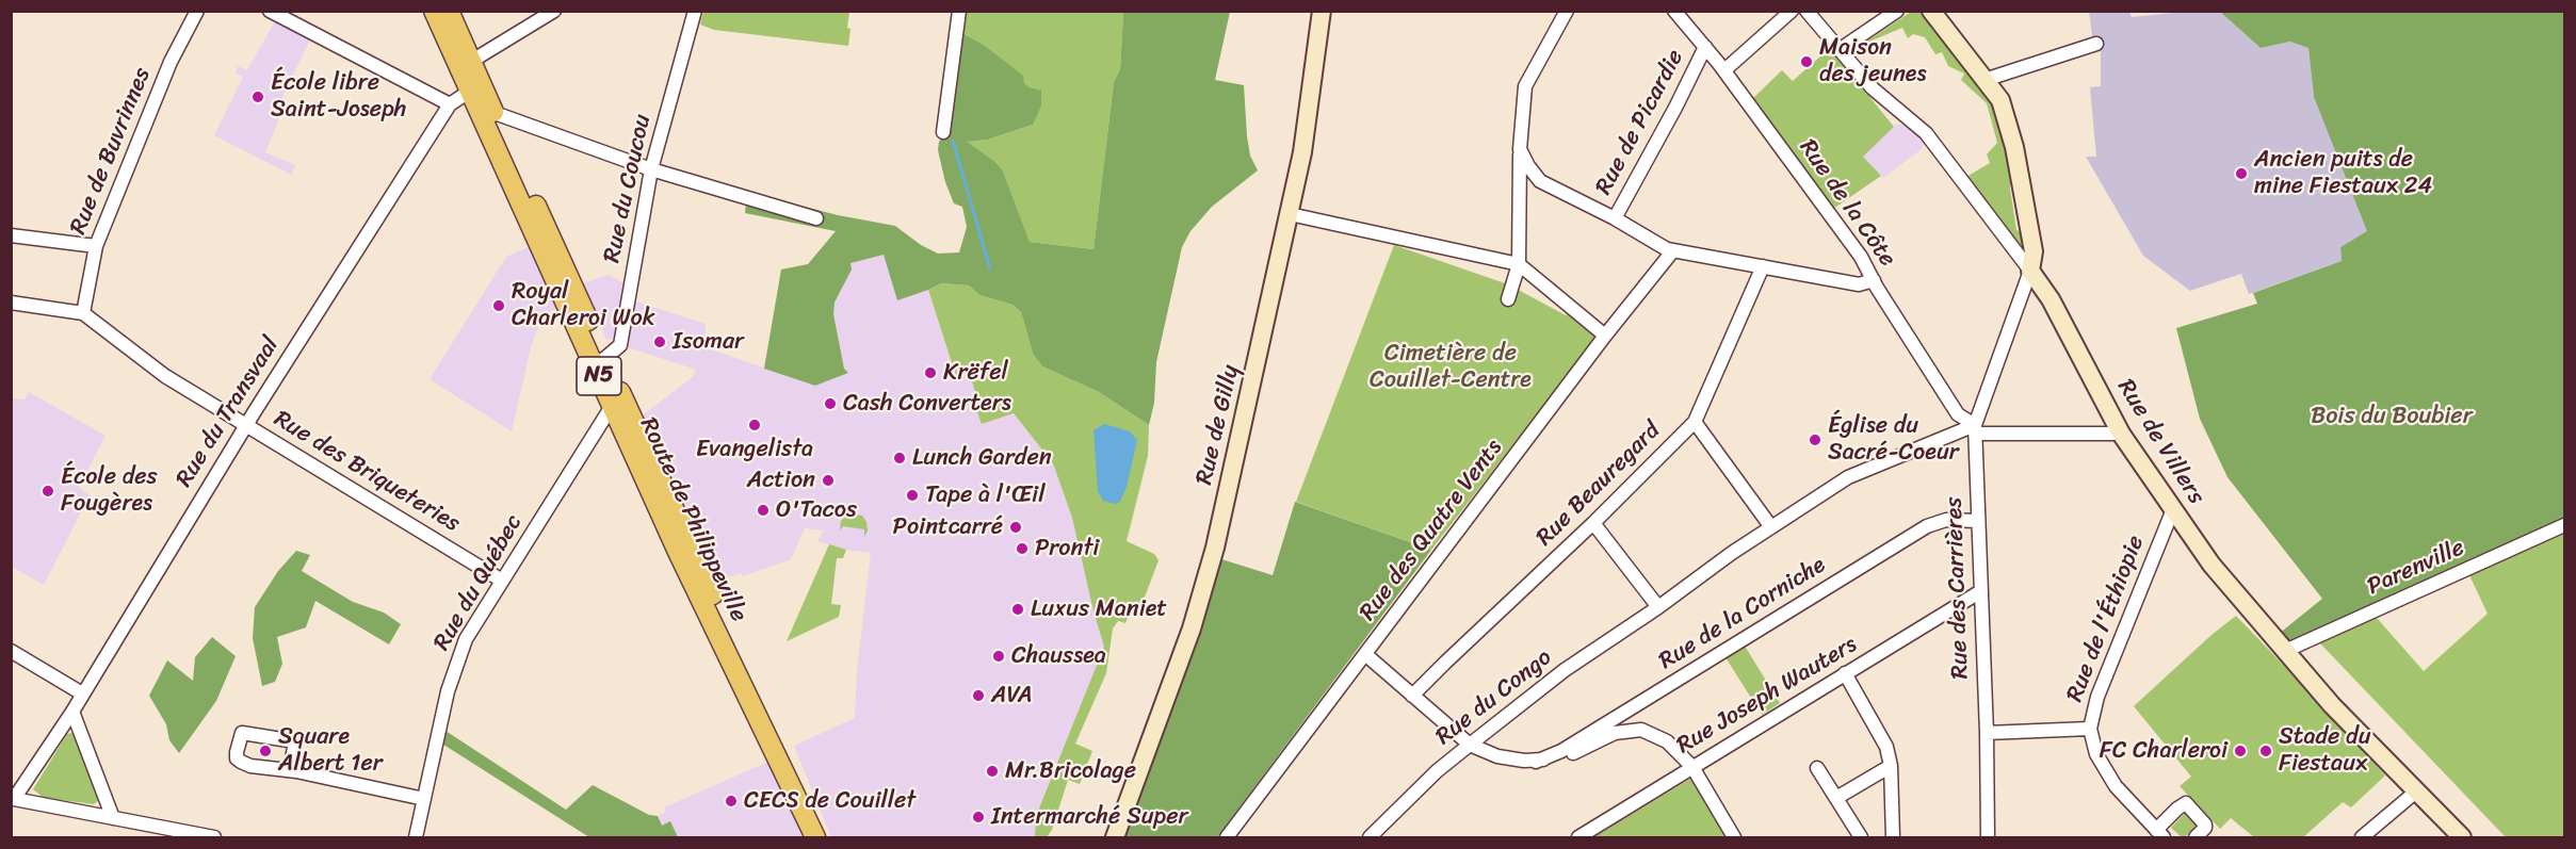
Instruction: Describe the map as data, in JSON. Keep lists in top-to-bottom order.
{
  "streets": {
    "main road": ["N5", "Route de Philippeville"],
    "street": [
      "Rue de Picardie",
      "Rue de Buvrinnes",
      "Rue du Coucou",
      "Rue de la Côte",
      "Rue du Transvaal",
      "Rue de Gilly",
      "Rue de Villers",
      "Rue des Briqueteries",
      "Rue Beauregard",
      "Rue des Quatre Vents",
      "Parenville",
      "Rue du Québec",
      "Rue des Carrières",
      "Rue de la Corniche",
      "Rue de l'Éthiopie",
      "Rue Joseph Wauters",
      "Rue du Congo"
    ]
  },
  "crossings": [
    ["Rue de Picardie", "Rue de la Côte"],
    ["Rue de Buvrinnes", "Rue des Briqueteries"],
    ["Rue du Coucou", "Route de Philippeville"],
    ["Rue de la Côte", "Rue des Carrières"],
    ["Rue de la Côte", "Rue du Congo"],
    ["Rue du Transvaal", "Rue des Briqueteries"],
    ["Rue du Transvaal", "Route de Philippeville"],
    ["Rue de Villers", "Parenville"],
    ["Rue de Villers", "Rue des Carrières"],
    ["Rue de Villers", "Rue de l'Éthiopie"],
    ["Rue des Briqueteries", "Rue du Québec"],
    ["Route de Philippeville", "Rue du Québec"],
    ["Rue des Carrières", "Rue de la Corniche"],
    ["Rue des Carrières", "Rue Joseph Wauters"],
    ["Rue des Carrières", "Rue du Congo"]
  ],
  "parks": ["Cimetière de Couillet-Centre", "Bois du Boubier"],
  "places": [
    "Maison des jeunes",
    "École libre Saint-Joseph",
    "Ancien puits de mine Fiestaux 24",
    "Royal Charleroi Wok",
    "Isomar",
    "Krëfel",
    "Cash Converters",
    "Evangelista",
    "Église du Sacré-Coeur",
    "Lunch Garden",
    "Action",
    "École des Fougères",
    "Tape à l'Œil",
    "O'Tacos",
    "Pointcarré",
    "Pronti",
    "Luxus Maniet",
    "Chaussea",
    "AVA",
    "Square Albert 1er",
    "FC Charleroi",
    "Stade du Fiestaux",
    "Mr.Bricolage",
    "CECS de Couillet",
    "Intermarché Super"
  ]
}
